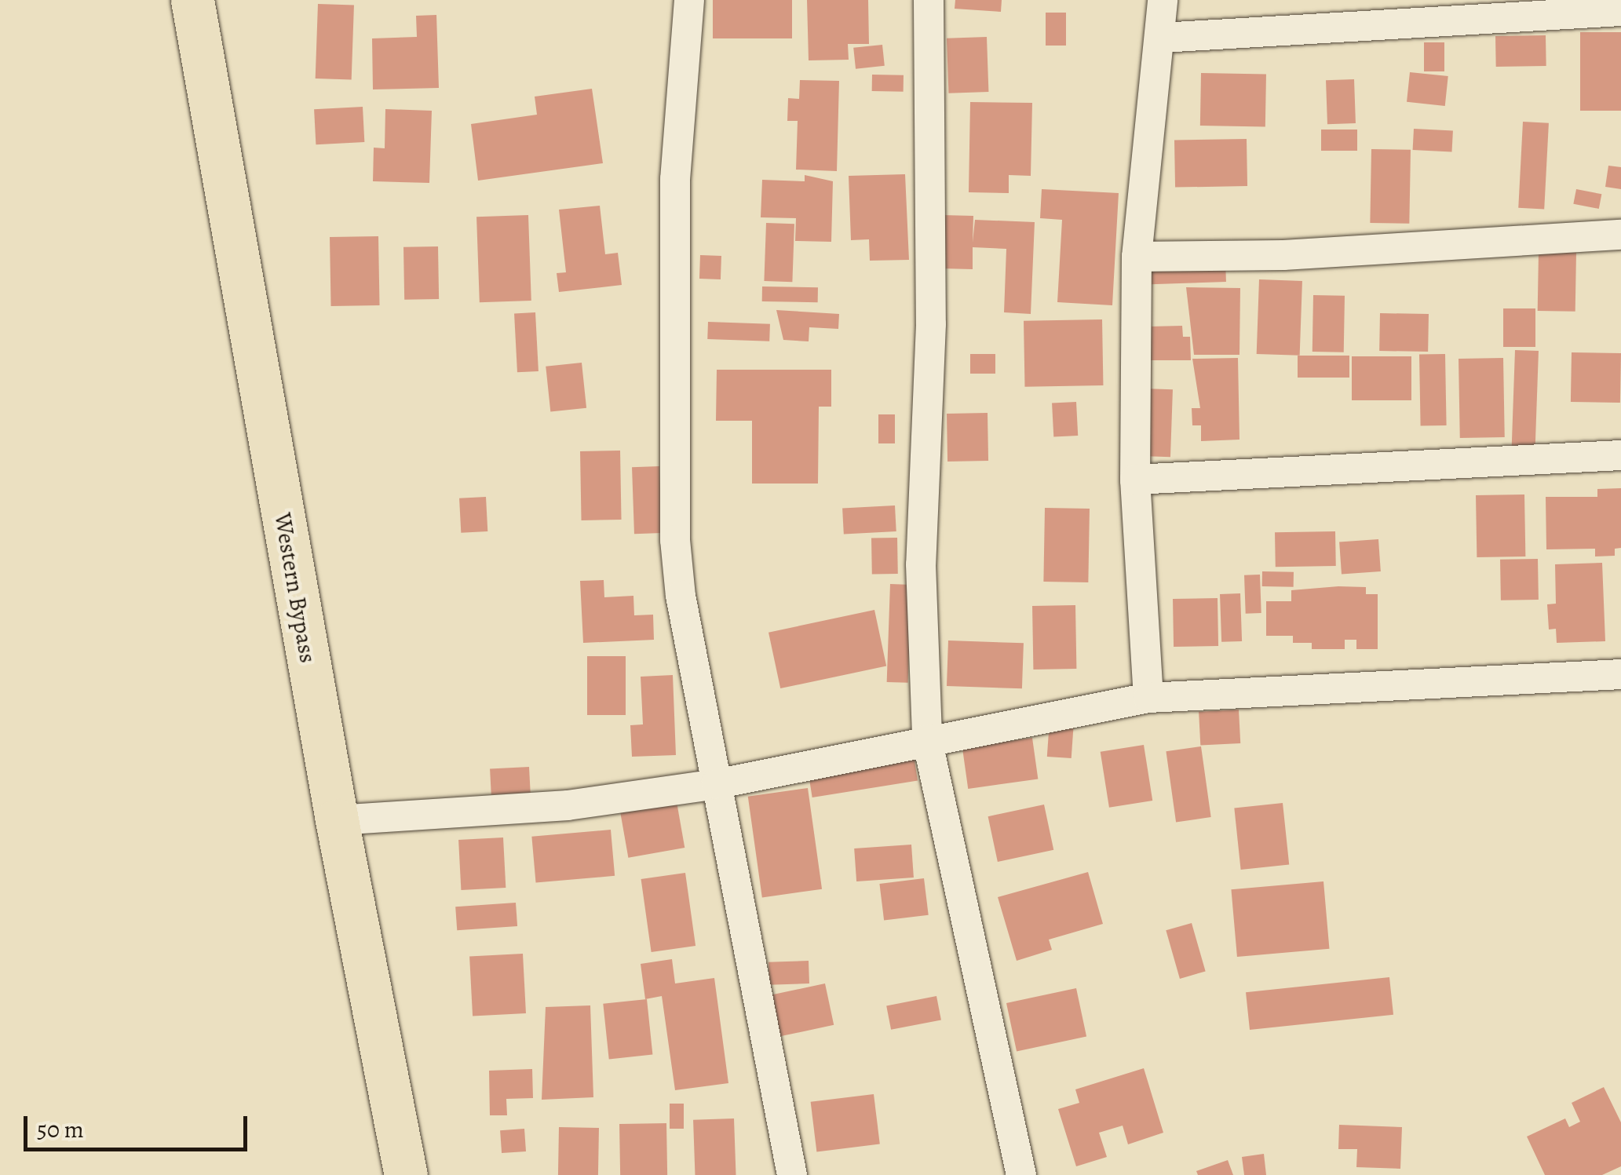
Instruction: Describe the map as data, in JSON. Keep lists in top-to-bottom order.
{
  "streets": {
    "main road": ["Western Bypass"]
  },
  "scale_bar": "50 m"
}
